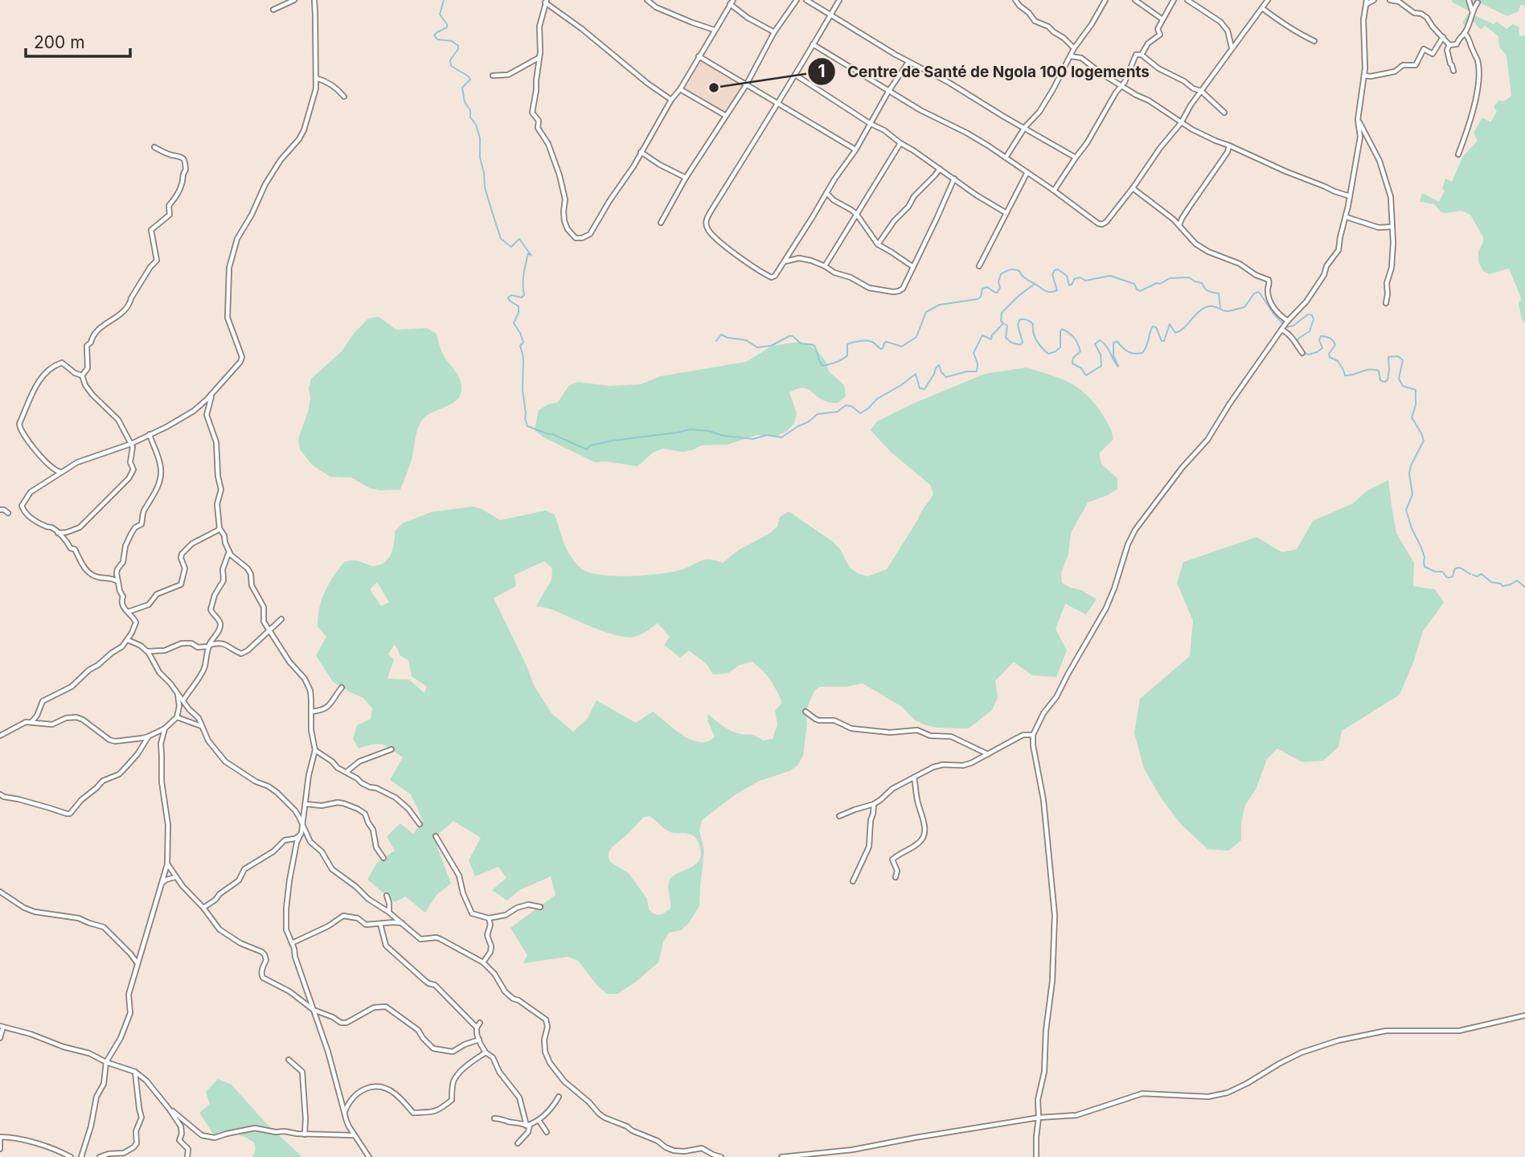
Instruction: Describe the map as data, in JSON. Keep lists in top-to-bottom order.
{
  "places": ["Centre de Santé de Ngola 100 logements"],
  "scale_bar": "200 m"
}
